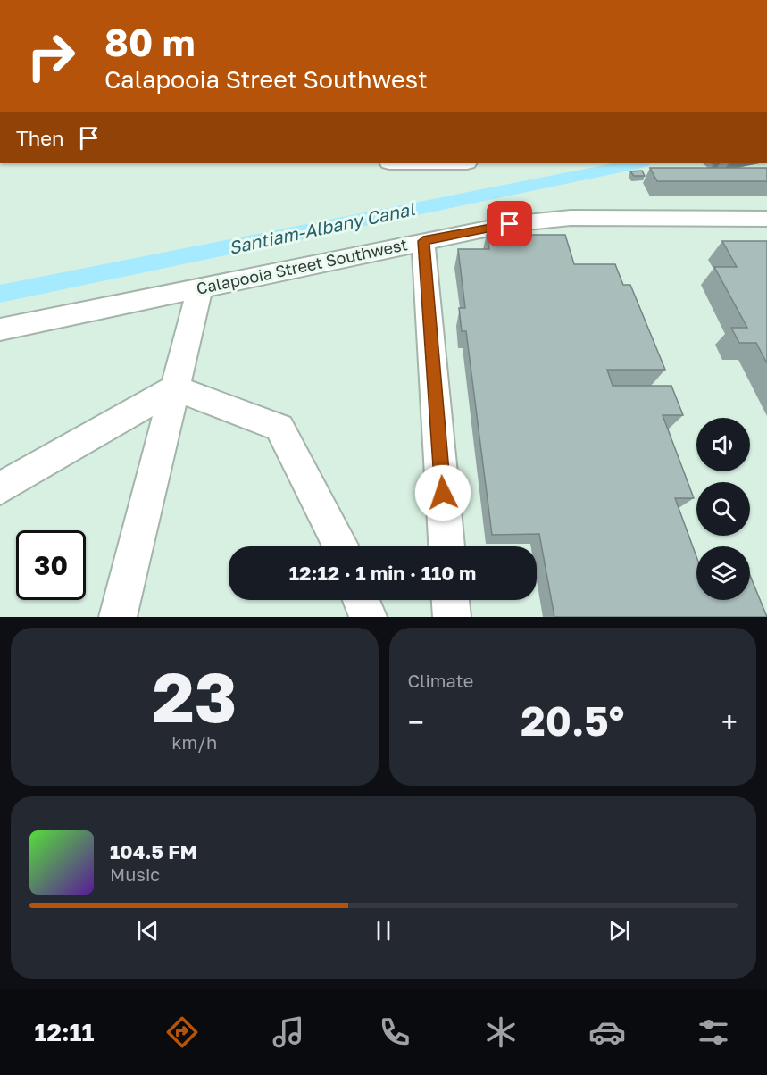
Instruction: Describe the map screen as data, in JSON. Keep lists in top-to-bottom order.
{
  "streets": {
    "street": ["Calapooia Street Southwest"]
  },
  "water": ["Santiam-Albany Canal"],
  "page": {
    "turn": ["80 m", "Calapooia Street Southwest"],
    "then": "Then",
    "limit": "30",
    "trip": "12:12 · 1 min · 110 m",
    "tile": [
      ["23", "km/h"],
      "Climate"
    ],
    "heat": ["−", "20.5°", "+"],
    "song": ["104.5 FM", "Music"],
    "tabs": "12:11"
  }
}
